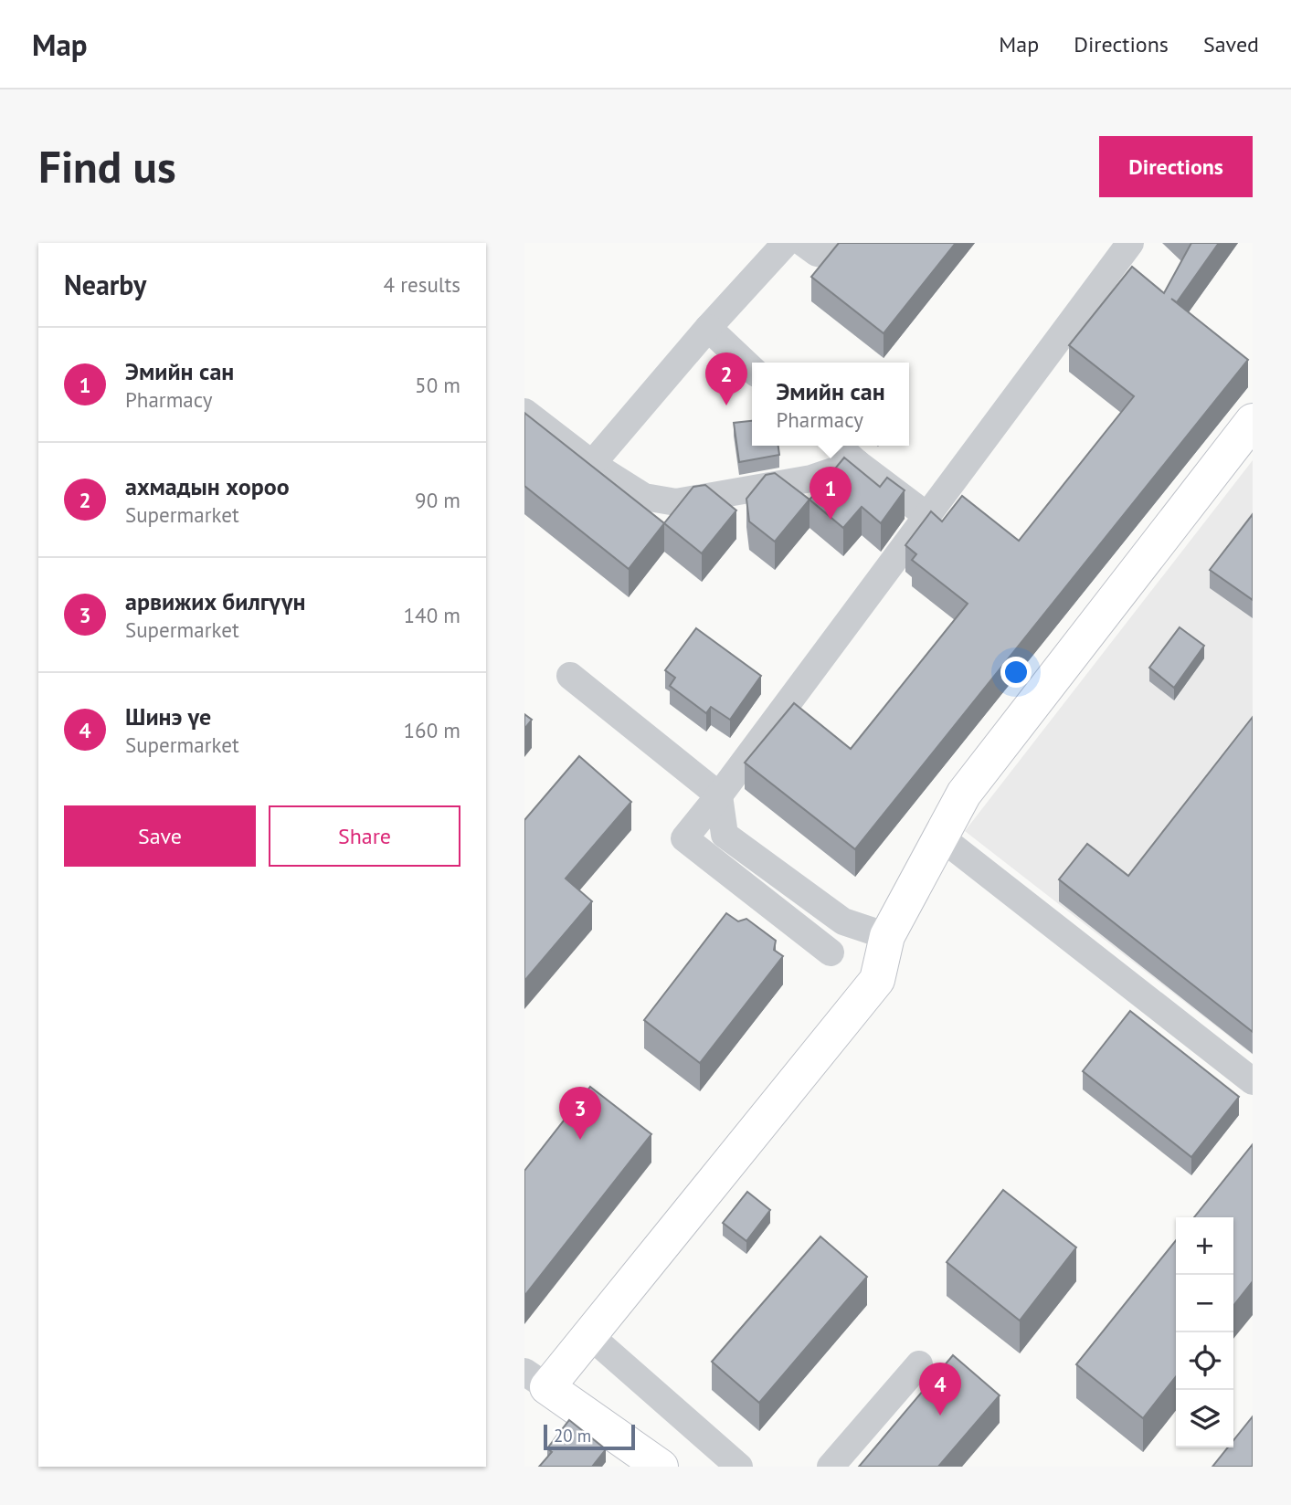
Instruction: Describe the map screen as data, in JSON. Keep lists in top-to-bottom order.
{
  "scale_bar": "20 m",
  "page": {
    "header": "Map",
    "nav": ["Map", "Directions", "Saved"],
    "buttons": [
      "Directions",
      ["Save", "Share"]
    ],
    "title": "Find us",
    "heading": ["Nearby", "4 results"],
    "list": [
      {
        "mark": "1",
        "name": "Эмийн сан",
        "note": "Pharmacy",
        "value": "50 m"
      },
      {
        "mark": "2",
        "name": "ахмадын хороо",
        "note": "Supermarket",
        "value": "90 m"
      },
      {
        "mark": "3",
        "name": "арвижих билгүүн",
        "note": "Supermarket",
        "value": "140 m"
      },
      {
        "mark": "4",
        "name": "Шинэ үе",
        "note": "Supermarket",
        "value": "160 m"
      }
    ],
    "pins": [
      "2",
      "1",
      "3",
      "4"
    ],
    "popup": ["Эмийн сан", "Pharmacy"],
    "map_buttons": ["+", "−"],
    "scale": "20 m"
  }
}
